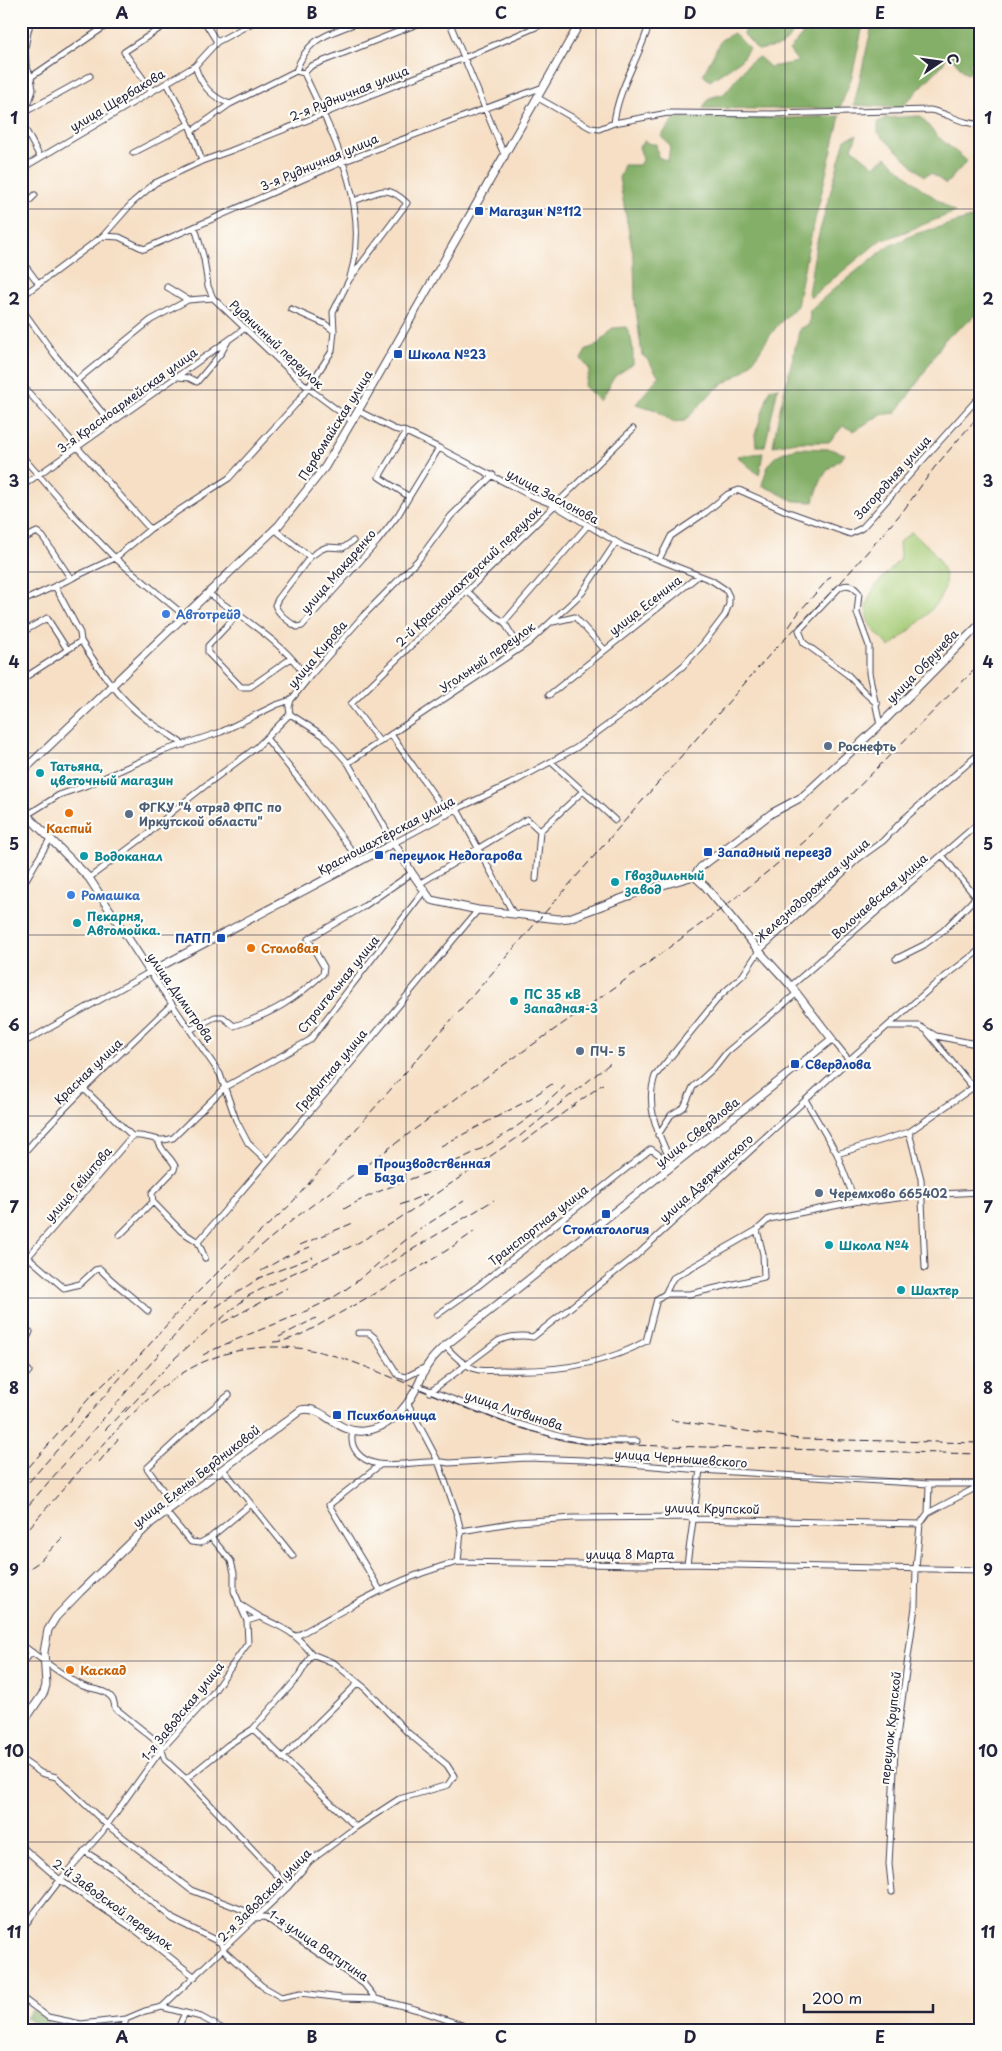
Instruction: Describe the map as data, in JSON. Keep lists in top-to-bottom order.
{
  "streets": {
    "street": [
      "2-я Рудничная улица",
      "улица Щербакова",
      "3-я Рудничная улица",
      "Рудничный переулок",
      "3-я Красноармейская улица",
      "Первомайская улица",
      "Загородняя улица",
      "улица Заслонова",
      "улица Макаренко",
      "2-й Красношахтерский переулок",
      "улица Есенина",
      "улица Кирова",
      "Угольный переулок",
      "улица Обручева",
      "Красношахтёрская улица",
      "Железнодорожная улица",
      "Волочаевская улица",
      "Строительная улица",
      "улица Димитрова",
      "Графитная улица",
      "Красная улица",
      "улица Свердлова",
      "улица Дзержинского",
      "улица Гейштова",
      "Транспортная улица",
      "улица Литвинова",
      "улица Чернышевского",
      "улица Елены Бердниковой",
      "улица Крупской",
      "улица 8 Марта",
      "1-я Заводская улица",
      "переулок Крупской",
      "2-я Заводская улица",
      "2-й Заводской переулок",
      "1-я улица Ватутина"
    ]
  },
  "crossings": [
    ["2-я Рудничная улица", "3-я Рудничная улица"],
    ["3-я Рудничная улица", "Рудничный переулок"],
    ["3-я Рудничная улица", "Первомайская улица"],
    ["Рудничный переулок", "3-я Красноармейская улица"],
    ["Рудничный переулок", "Первомайская улица"],
    ["Первомайская улица", "улица Заслонова"],
    ["Загородняя улица", "улица Заслонова"],
    ["улица Заслонова", "улица Макаренко"],
    ["улица Заслонова", "2-й Красношахтерский переулок"],
    ["улица Заслонова", "улица Есенина"],
    ["улица Заслонова", "улица Кирова"],
    ["улица Заслонова", "Угольный переулок"],
    ["улица Заслонова", "Красношахтёрская улица"],
    ["2-й Красношахтерский переулок", "Угольный переулок"],
    ["улица Кирова", "улица Димитрова"],
    ["Красношахтёрская улица", "улица Димитрова"],
    ["Железнодорожная улица", "улица Свердлова"],
    ["Железнодорожная улица", "Транспортная улица"],
    ["Строительная улица", "улица Димитрова"],
    ["улица Димитрова", "Графитная улица"],
    ["улица Димитрова", "Красная улица"],
    ["улица Свердлова", "Транспортная улица"],
    ["улица Дзержинского", "улица Литвинова"],
    ["улица 8 Марта", "переулок Крупской"],
    ["1-я Заводская улица", "2-й Заводской переулок"],
    ["1-я Заводская улица", "1-я улица Ватутина"],
    ["2-я Заводская улица", "2-й Заводской переулок"],
    ["2-я Заводская улица", "1-я улица Ватутина"]
  ],
  "places": {
    "transit": [
      "Магазин №112",
      "Школа №23",
      "Западный переезд",
      "переулок Недогарова",
      "ПАТП",
      "Свердлова",
      "Производственная База",
      "Стоматология",
      "Психбольница"
    ],
    "other": [
      "Автотрейд",
      "Роснефть",
      "Татьяна, цветочный магазин",
      "Каспий",
      "ФГКУ \"4 отряд ФПС по Иркутской области\"",
      "Водоканал",
      "Гвоздильный завод",
      "Ромашка",
      "Пекарня, Автомойка.",
      "Столовая",
      "ПС 35 кВ Западная-3",
      "ПЧ- 5",
      "Черемхово 665402",
      "Школа №4",
      "Шахтер",
      "Каскад"
    ]
  },
  "scale_bar": "200 m",
  "north": "right",
  "grid": {
    "columns": [
      "A",
      "B",
      "C",
      "D",
      "E"
    ],
    "rows": [
      "1",
      "2",
      "3",
      "4",
      "5",
      "6",
      "7",
      "8",
      "9",
      "10",
      "11"
    ]
  }
}
